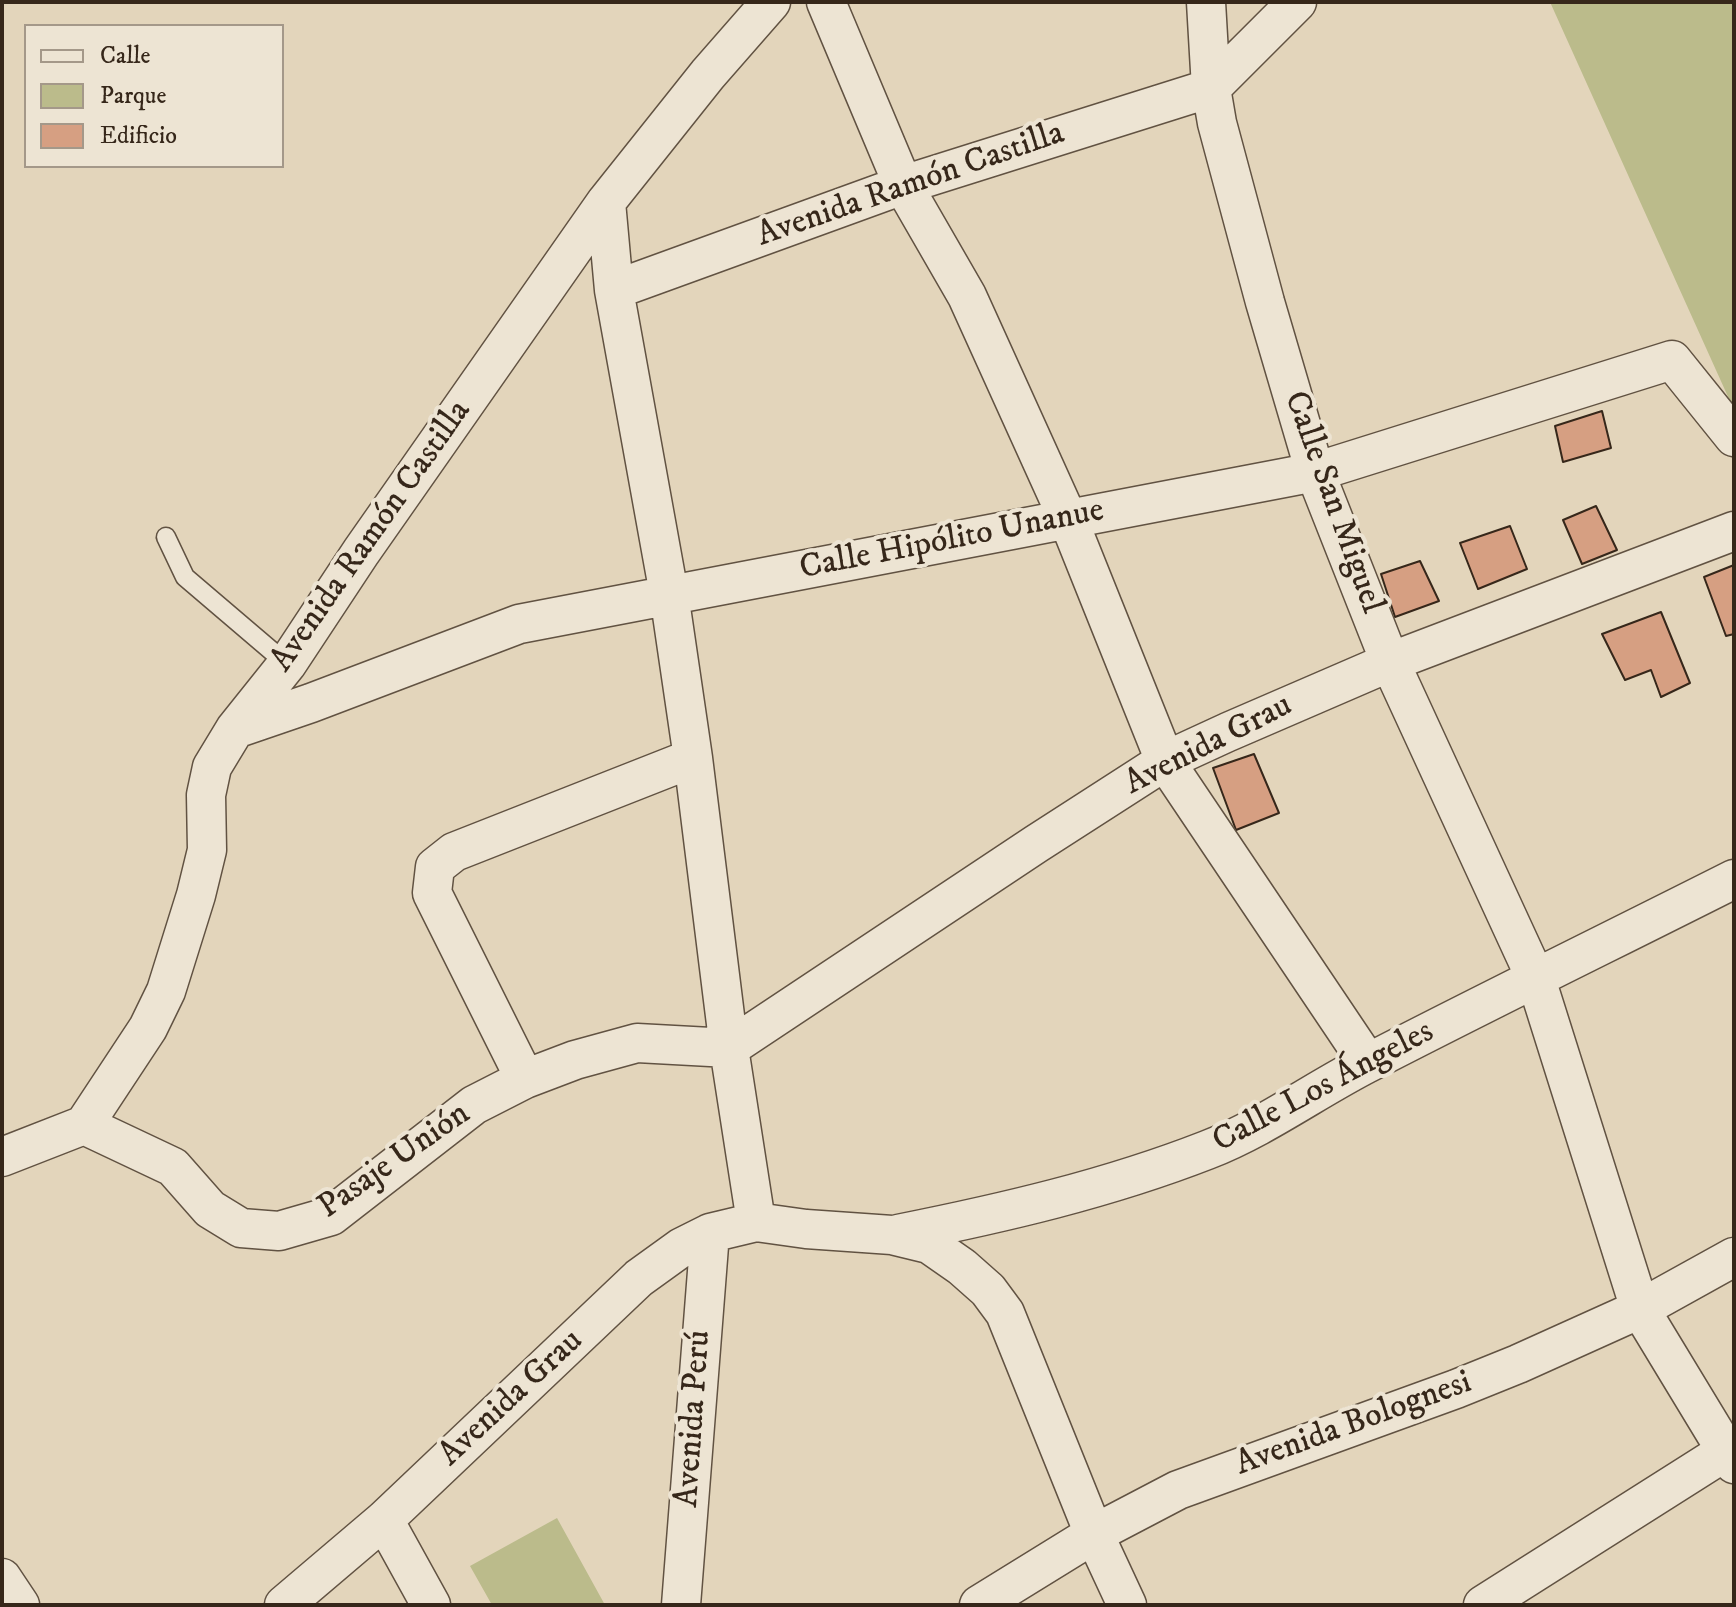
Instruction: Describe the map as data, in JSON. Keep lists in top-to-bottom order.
{
  "streets": {
    "street": [
      "Avenida Ramón Castilla",
      "Calle San Miguel",
      "Calle Hipólito Unanue",
      "Avenida Grau",
      "Calle Los Ángeles",
      "Pasaje Unión",
      "Avenida Perú",
      "Avenida Bolognesi"
    ]
  },
  "crossings": [
    ["Avenida Ramón Castilla", "Calle San Miguel"],
    ["Avenida Ramón Castilla", "Calle Hipólito Unanue"],
    ["Avenida Ramón Castilla", "Pasaje Unión"],
    ["Calle San Miguel", "Calle Hipólito Unanue"],
    ["Calle San Miguel", "Avenida Grau"],
    ["Calle San Miguel", "Calle Los Ángeles"],
    ["Calle San Miguel", "Avenida Bolognesi"],
    ["Avenida Grau", "Pasaje Unión"],
    ["Avenida Grau", "Avenida Perú"]
  ],
  "legend": ["Calle", "Parque", "Edificio"]
}
